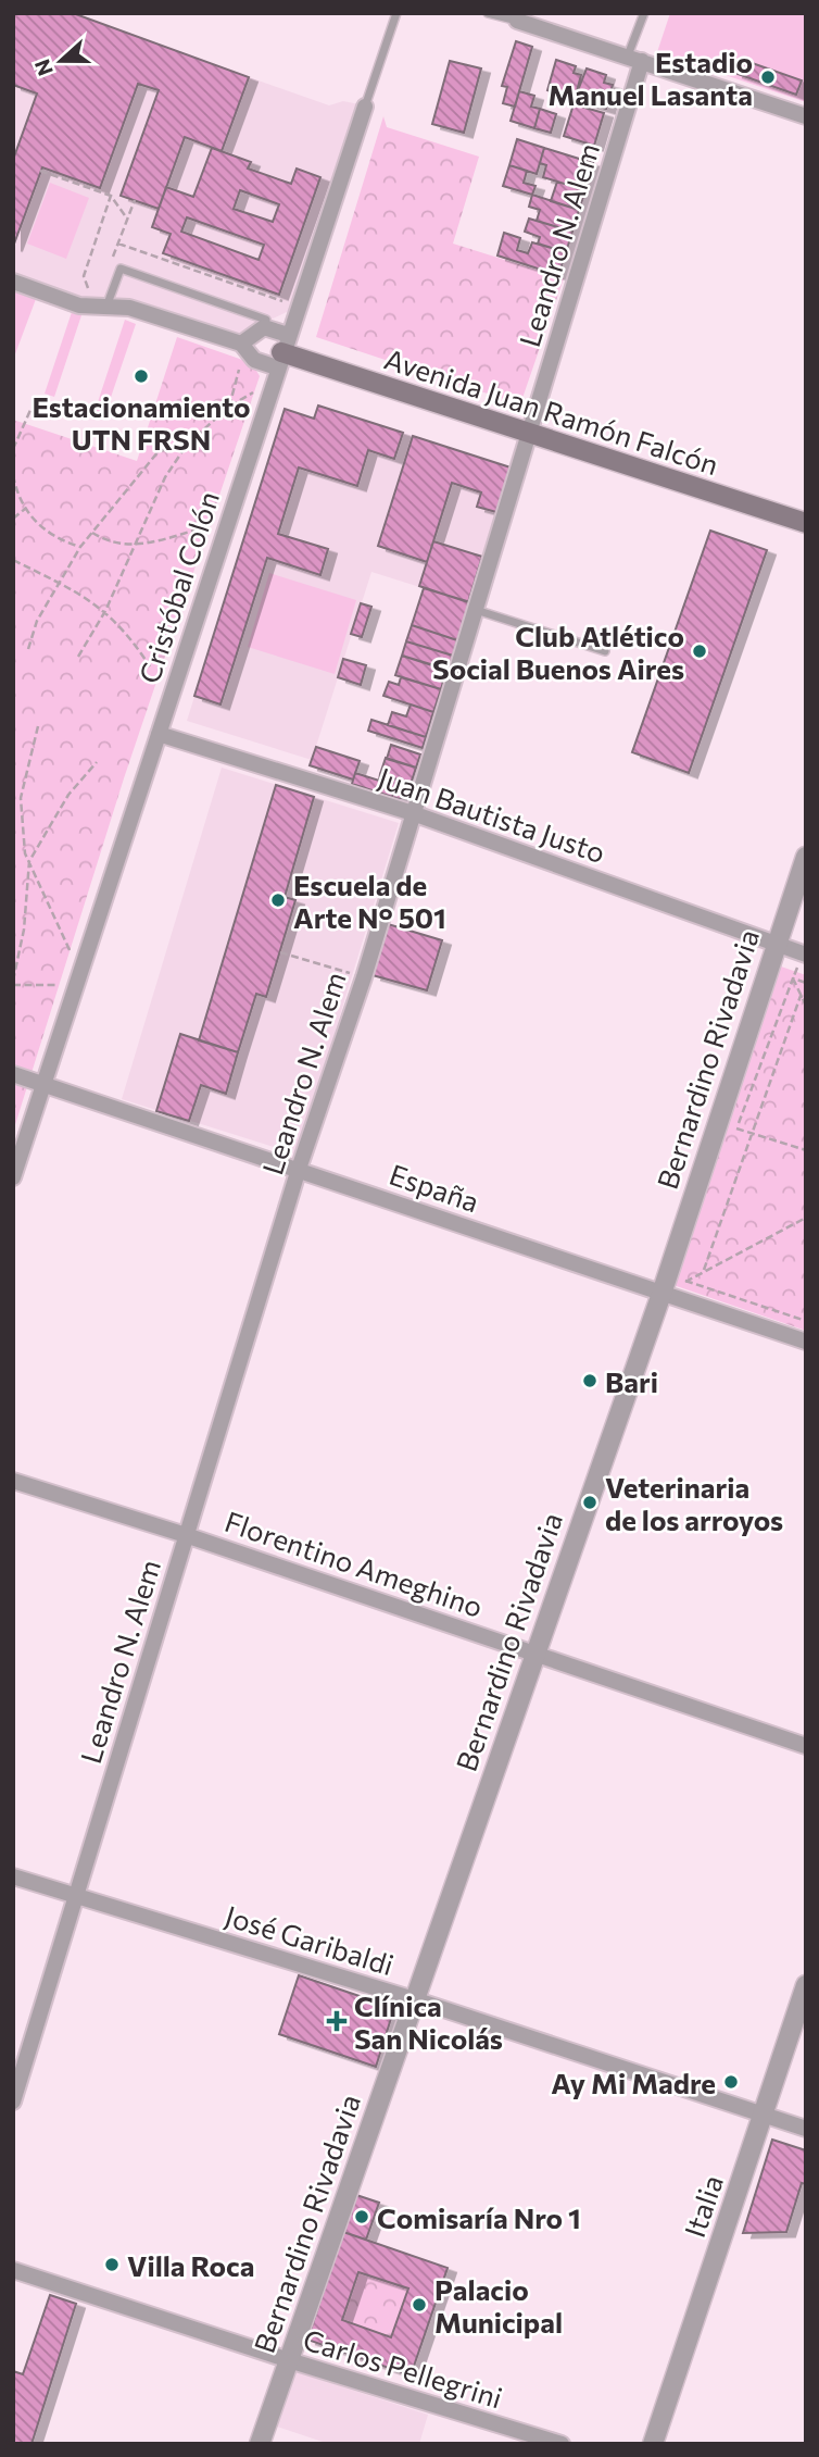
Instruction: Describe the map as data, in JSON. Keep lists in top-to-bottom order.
{
  "streets": {
    "main road": ["Avenida Juan Ramón Falcón"],
    "street": [
      "Leandro N. Alem",
      "Cristóbal Colón",
      "Juan Bautista Justo",
      "Bernardino Rivadavia",
      "España",
      "Florentino Ameghino",
      "José Garibaldi",
      "Italia",
      "Carlos Pellegrini"
    ]
  },
  "crossings": [
    ["Leandro N. Alem", "Avenida Juan Ramón Falcón"],
    ["Leandro N. Alem", "Juan Bautista Justo"],
    ["Leandro N. Alem", "España"],
    ["Leandro N. Alem", "Florentino Ameghino"],
    ["Leandro N. Alem", "José Garibaldi"],
    ["Avenida Juan Ramón Falcón", "Cristóbal Colón"],
    ["Cristóbal Colón", "Juan Bautista Justo"],
    ["Cristóbal Colón", "España"],
    ["Juan Bautista Justo", "Bernardino Rivadavia"],
    ["Bernardino Rivadavia", "España"],
    ["Bernardino Rivadavia", "Florentino Ameghino"],
    ["Bernardino Rivadavia", "José Garibaldi"],
    ["Bernardino Rivadavia", "Carlos Pellegrini"],
    ["José Garibaldi", "Italia"]
  ],
  "places": {
    "other": [
      "Estadio Manuel Lasanta",
      "Estacionamiento UTN FRSN",
      "Club Atlético Social Buenos Aires",
      "Escuela de Arte N° 501",
      "Bari",
      "Veterinaria de los arroyos",
      "Ay Mi Madre",
      "Comisaría Nro 1",
      "Villa Roca",
      "Palacio Municipal"
    ],
    "health": ["Clínica San Nicolás"]
  },
  "north": "left"
}
